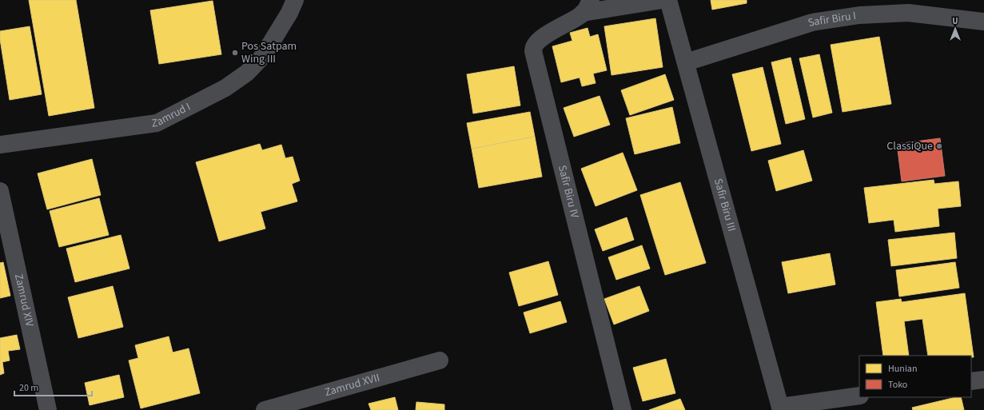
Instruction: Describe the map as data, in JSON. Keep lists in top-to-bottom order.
{
  "streets": {
    "street": [
      "Safir Biru I",
      "Zamrud I",
      "Safir Biru IV",
      "Safir Biru III",
      "Zamrud XIV",
      "Zamrud XVII"
    ]
  },
  "crossings": [
    ["Safir Biru I", "Safir Biru III"]
  ],
  "places": ["Pos Satpam Wing III", "ClassiQue"],
  "legend": ["Hunian", "Toko"],
  "scale_bar": "20 m",
  "north": "top"
}
